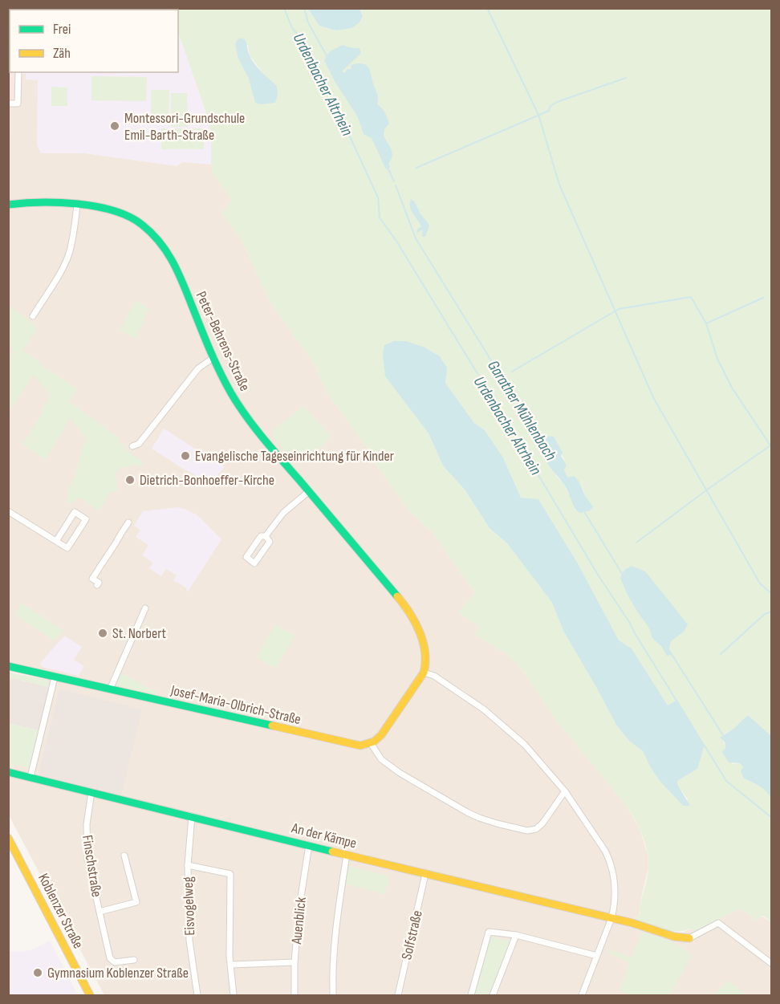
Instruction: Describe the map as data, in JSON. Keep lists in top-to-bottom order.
{
  "streets": {
    "street": [
      "Peter-Behrens-Straße",
      "Josef-Maria-Olbrich-Straße",
      "An der Kämpe",
      "Finschstraße",
      "Eisvogelweg",
      "Koblenzer Straße",
      "Auenblick",
      "Solfstraße"
    ]
  },
  "crossings": [
    ["An der Kämpe", "Finschstraße"],
    ["An der Kämpe", "Eisvogelweg"],
    ["An der Kämpe", "Auenblick"],
    ["An der Kämpe", "Solfstraße"]
  ],
  "water": ["Urdenbacher Altrhein", "Garather Mühlenbach"],
  "places": [
    "Montessori-Grundschule Emil-Barth-Straße",
    "Evangelische Tageseinrichtung für Kinder",
    "Dietrich-Bonhoeffer-Kirche",
    "St. Norbert",
    "Gymnasium Koblenzer Straße"
  ],
  "legend": ["Frei", "Zäh"]
}
